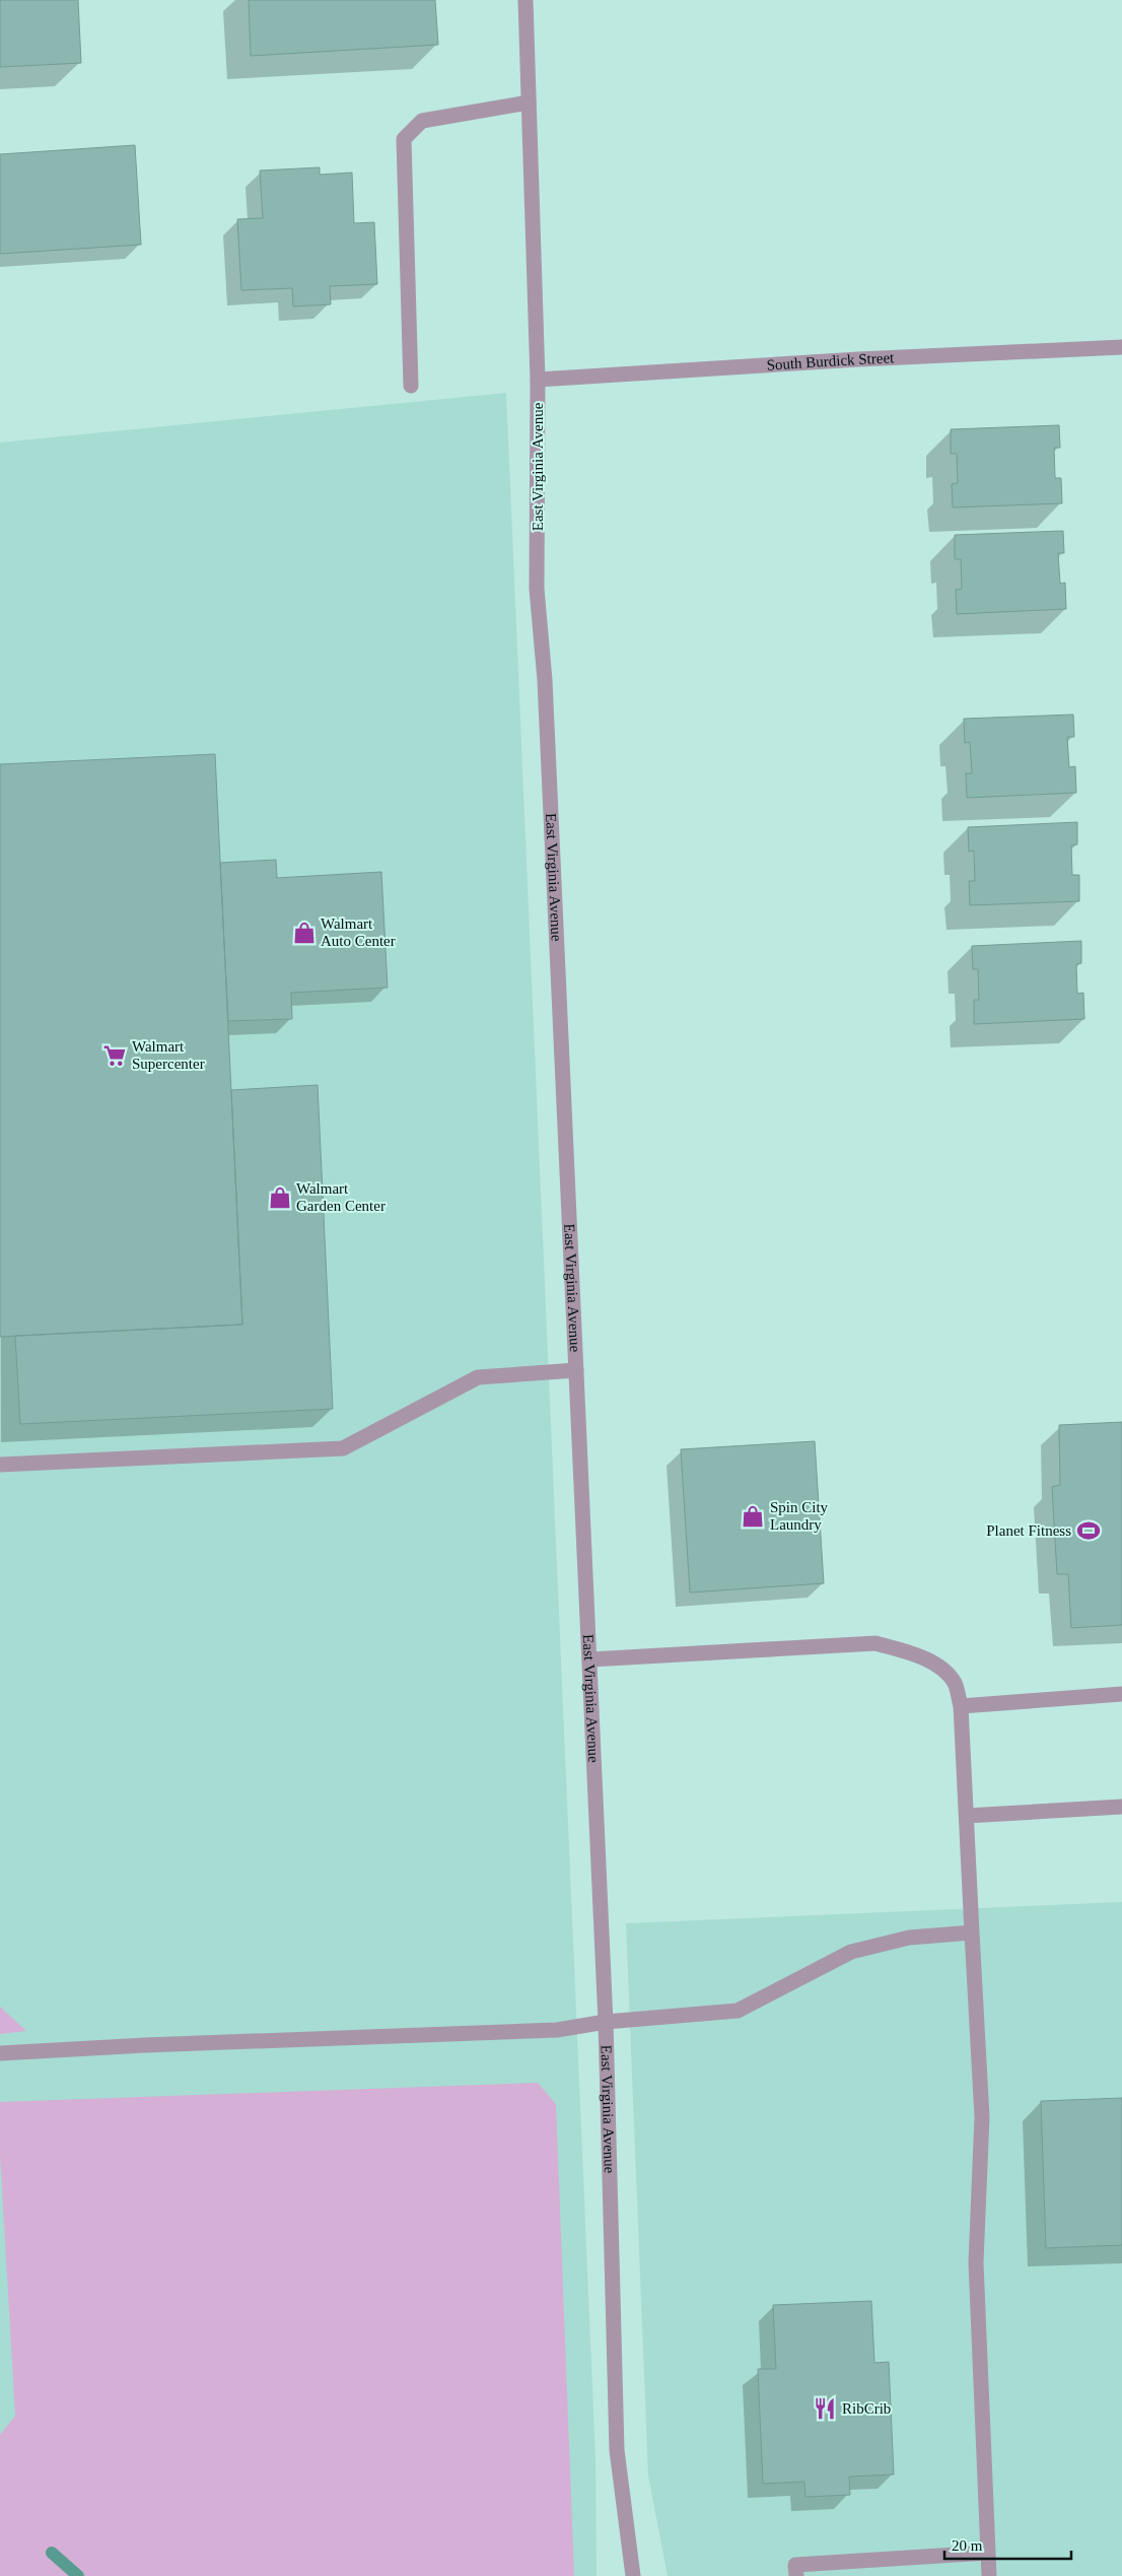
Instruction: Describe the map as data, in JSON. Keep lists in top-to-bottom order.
{
  "streets": {
    "street": ["South Burdick Street", "East Virginia Avenue"]
  },
  "crossings": [
    ["South Burdick Street", "East Virginia Avenue"]
  ],
  "places": {
    "shop": ["Walmart Auto Center", "Walmart Garden Center", "Spin City Laundry"],
    "supermarket": ["Walmart Supercenter"],
    "sports": ["Planet Fitness"],
    "restaurant": ["RibCrib"]
  },
  "scale_bar": "20 m"
}
